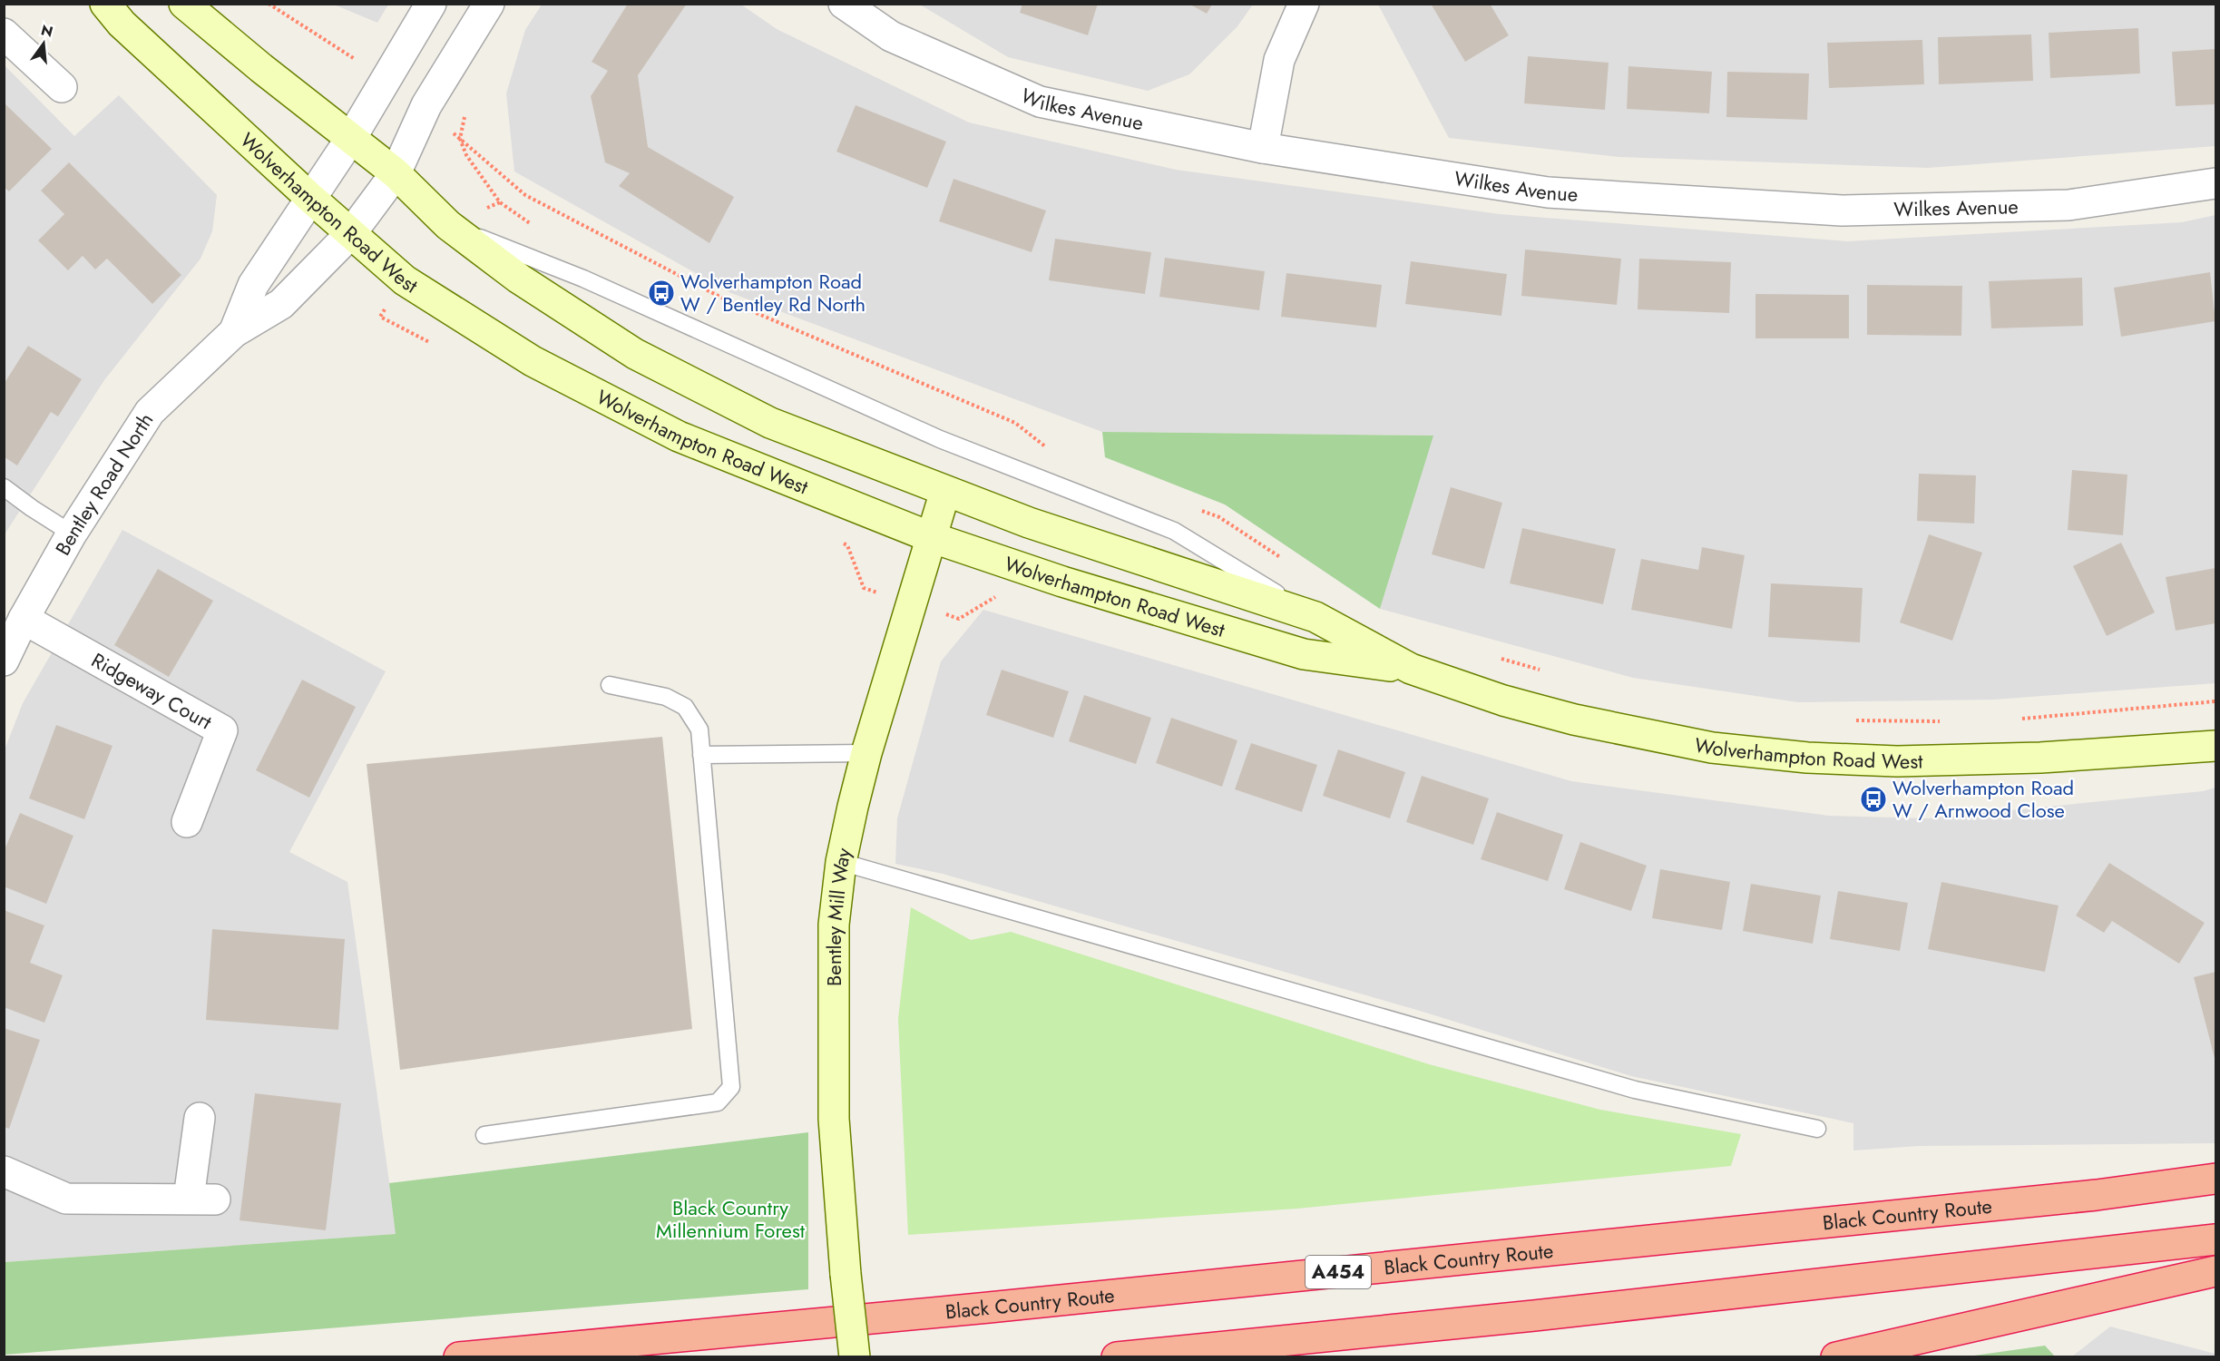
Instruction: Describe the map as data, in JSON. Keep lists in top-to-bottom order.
{
  "streets": {
    "highway": ["Black Country Route", "A454"],
    "main road": ["Wolverhampton Road West", "Bentley Mill Way"],
    "street": ["Wilkes Avenue", "Bentley Road North", "Ridgeway Court"]
  },
  "crossings": [
    ["Wolverhampton Road West", "Bentley Road North"],
    ["Wolverhampton Road West", "Bentley Mill Way"],
    ["Bentley Road North", "Ridgeway Court"]
  ],
  "parks": ["Black Country Millennium Forest"],
  "places": {
    "bus stop": ["Wolverhampton Road W / Bentley Rd North", "Wolverhampton Road W / Arnwood Close"]
  },
  "north": "top"
}
